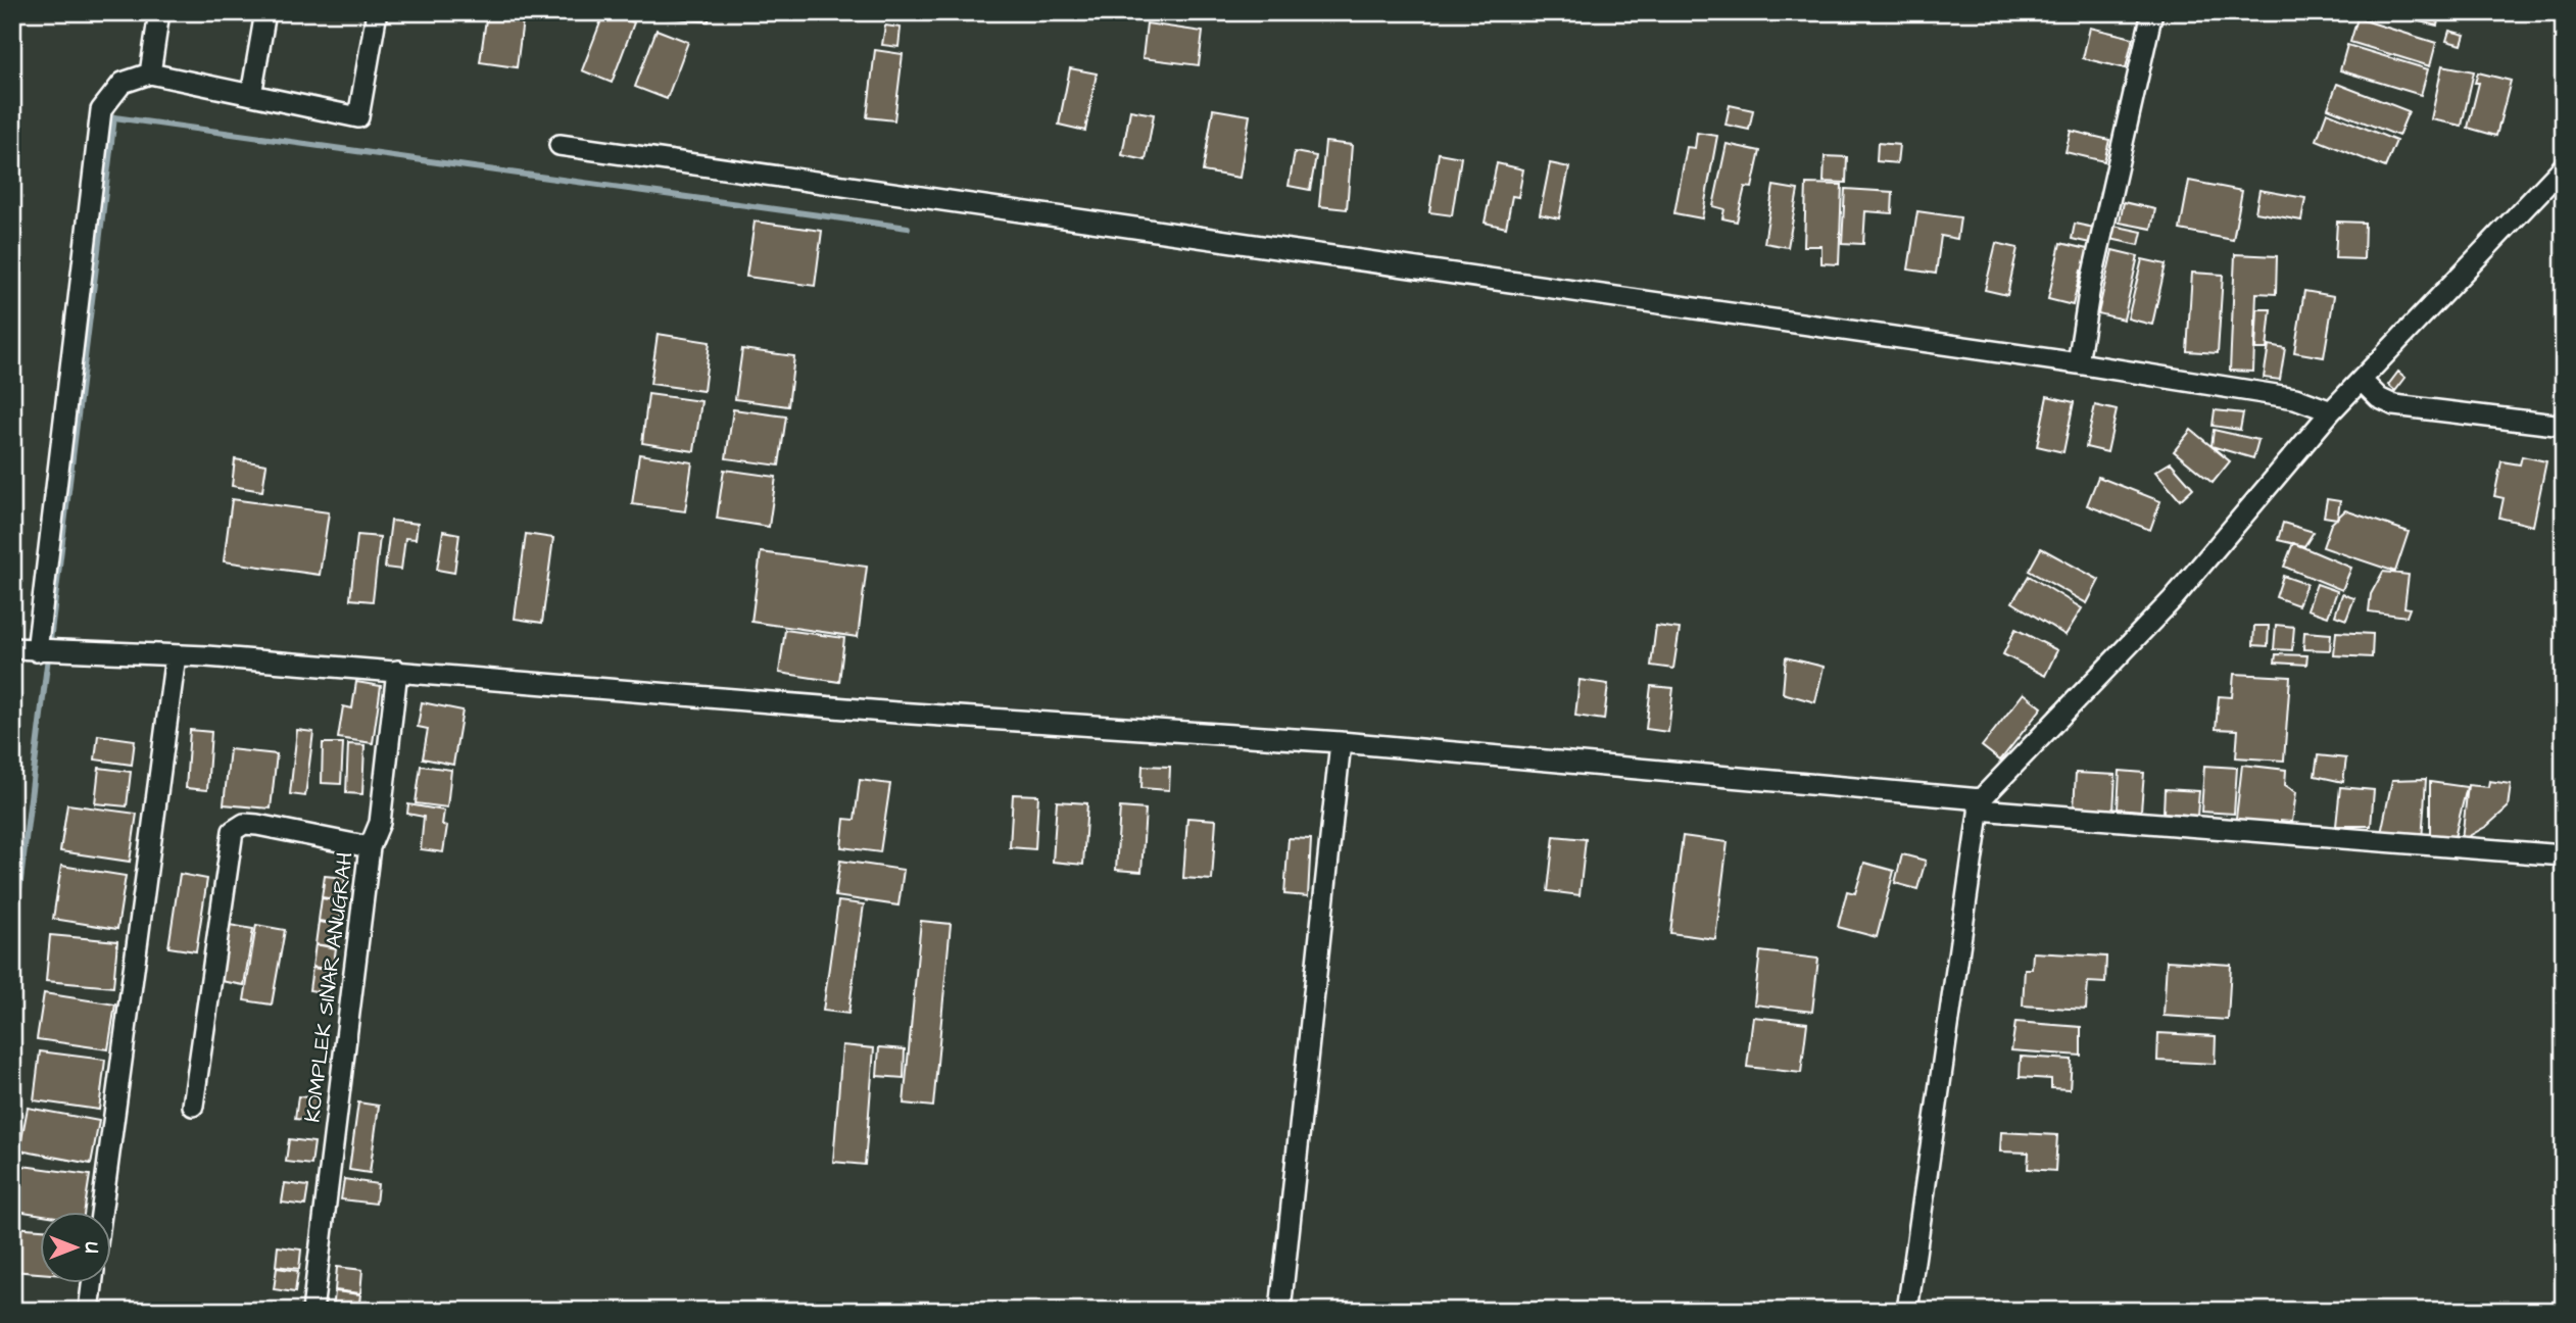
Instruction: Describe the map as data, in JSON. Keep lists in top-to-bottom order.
{
  "streets": {
    "street": ["KOMPLEK SINAR ANUGRAH"]
  },
  "north": "right"
}
